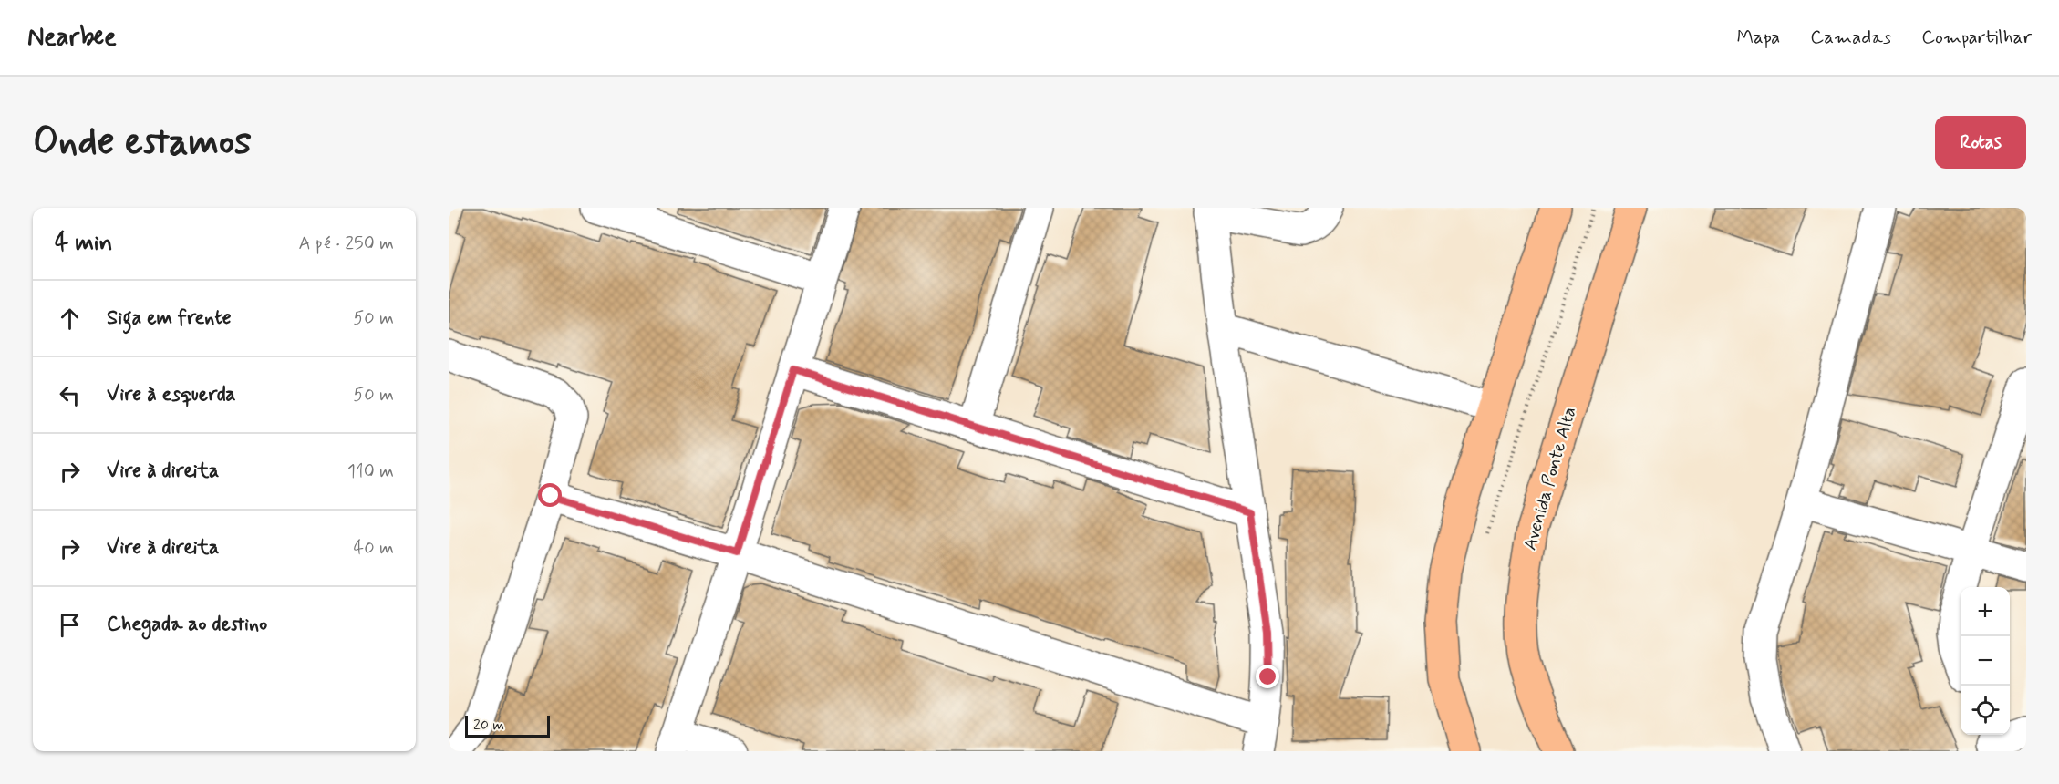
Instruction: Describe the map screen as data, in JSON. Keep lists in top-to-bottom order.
{
  "streets": {
    "main road": ["Avenida Ponte Alta"]
  },
  "scale_bar": "20 m",
  "page": {
    "header": "Nearbee",
    "nav": ["Mapa", "Camadas", "Compartilhar"],
    "buttons": "Rotas",
    "title": "Onde estamos",
    "heading": ["4 min", "A pé · 250 m"],
    "list": [
      ["Siga em frente", "50 m"],
      ["Vire à esquerda", "50 m"],
      ["Vire à direita", "110 m"],
      ["Vire à direita", "40 m"],
      "Chegada ao destino"
    ],
    "map_buttons": ["+", "−"],
    "scale": "20 m"
  }
}
